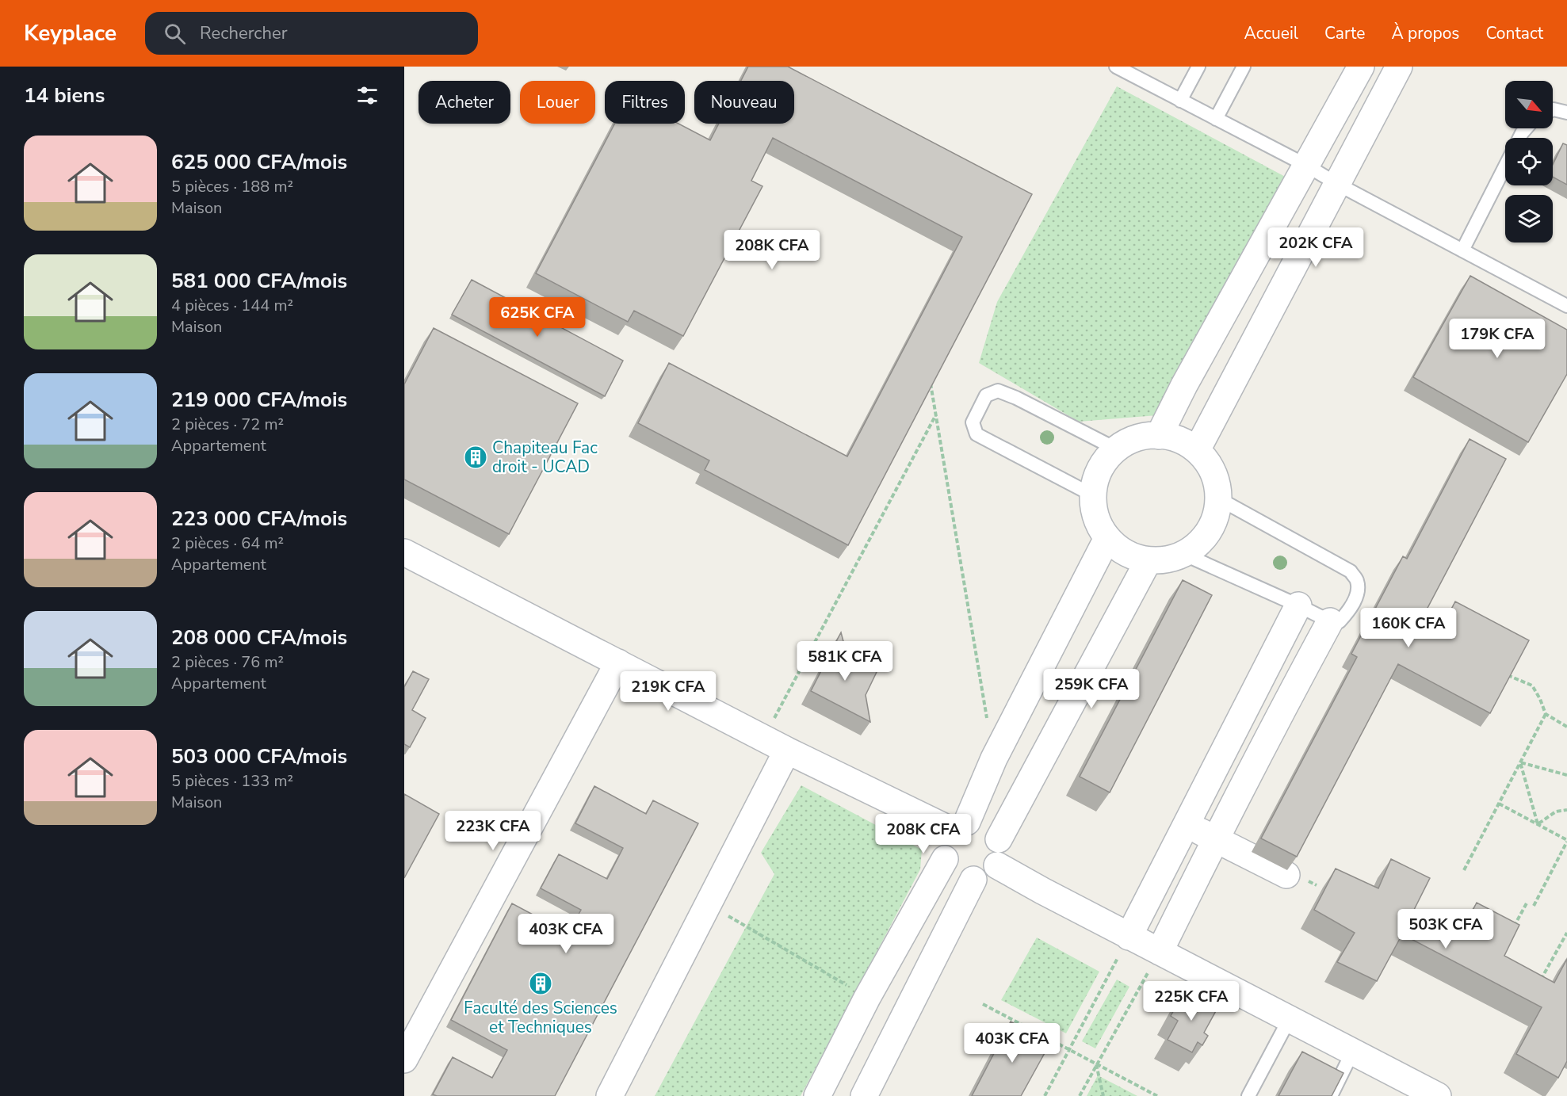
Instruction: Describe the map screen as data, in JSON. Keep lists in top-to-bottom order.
{
  "places": {
    "building": ["Chapiteau Fac droit - UCAD", "Faculté des Sciences et Techniques"]
  },
  "north": "bottom right",
  "page": {
    "header": "Keyplace",
    "search": "Rechercher",
    "nav": [
      "Accueil",
      "Carte",
      "À propos",
      "Contact"
    ],
    "heading": "14 biens",
    "chip": [
      "Acheter",
      "Louer",
      "Filtres",
      "Nouveau"
    ],
    "list": [
      {
        "name": "625 000 CFA/mois",
        "note": "5 pièces · 188 m² · Maison"
      },
      {
        "name": "581 000 CFA/mois",
        "note": "4 pièces · 144 m² · Maison"
      },
      {
        "name": "219 000 CFA/mois",
        "note": "2 pièces · 72 m² · Appartement"
      },
      {
        "name": "223 000 CFA/mois",
        "note": "2 pièces · 64 m² · Appartement"
      },
      {
        "name": "208 000 CFA/mois",
        "note": "2 pièces · 76 m² · Appartement"
      },
      {
        "name": "503 000 CFA/mois",
        "note": "5 pièces · 133 m² · Maison"
      }
    ],
    "price": [
      "202K CFA",
      "208K CFA",
      "625K CFA",
      "179K CFA",
      "160K CFA",
      "581K CFA",
      "259K CFA",
      "219K CFA",
      "223K CFA",
      "208K CFA",
      "503K CFA",
      "403K CFA",
      "225K CFA",
      "403K CFA"
    ]
  }
}
